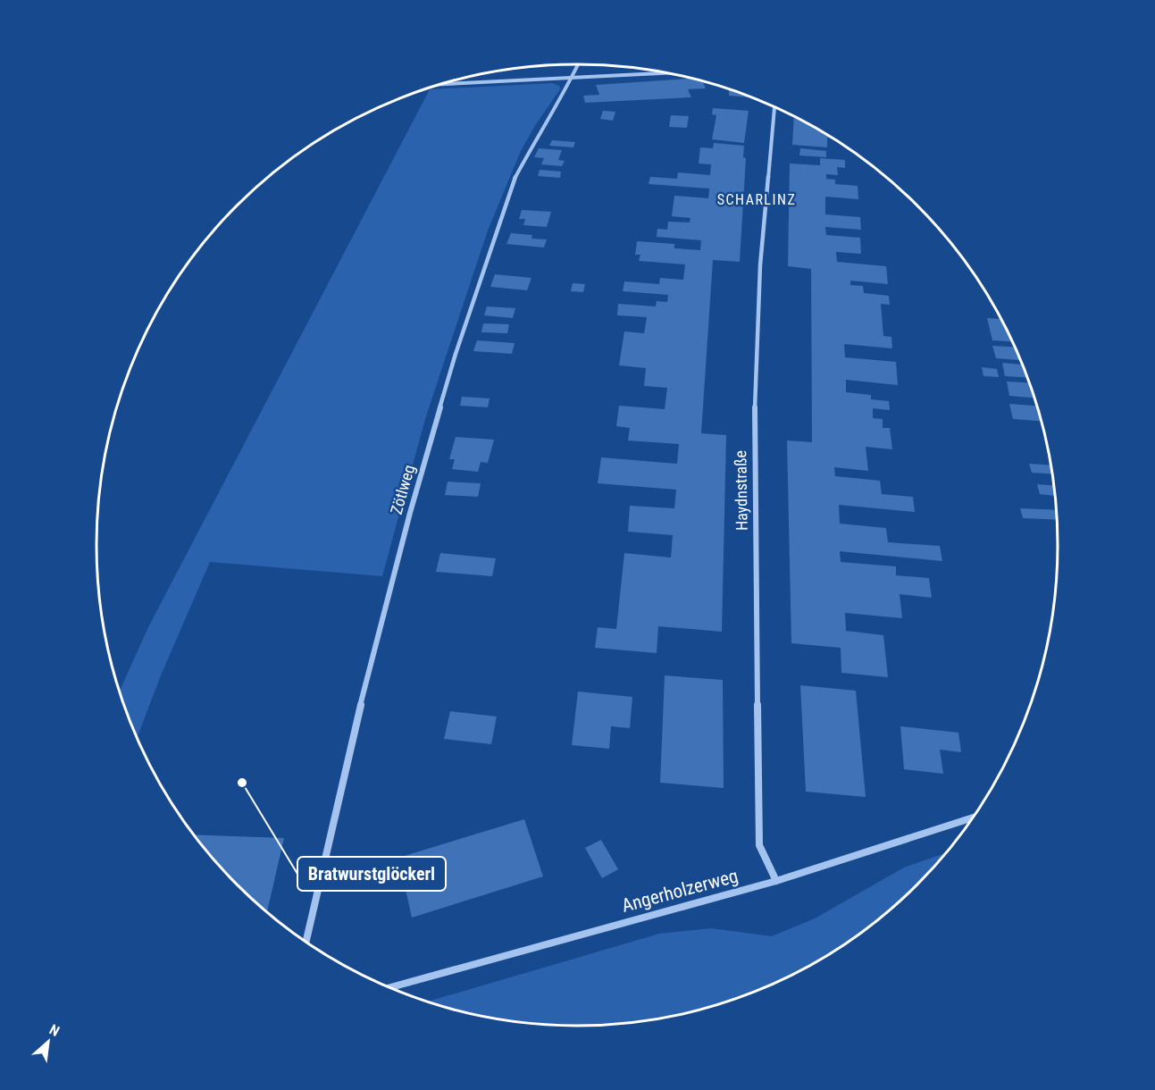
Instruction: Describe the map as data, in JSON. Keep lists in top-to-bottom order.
{
  "streets": {
    "street": ["Zötlweg", "Haydnstraße", "Angerholzerweg"]
  },
  "crossings": [
    ["Haydnstraße", "Angerholzerweg"]
  ],
  "districts": ["SCHARLINZ"],
  "places": ["Bratwurstglöckerl"],
  "north": "top right"
}
